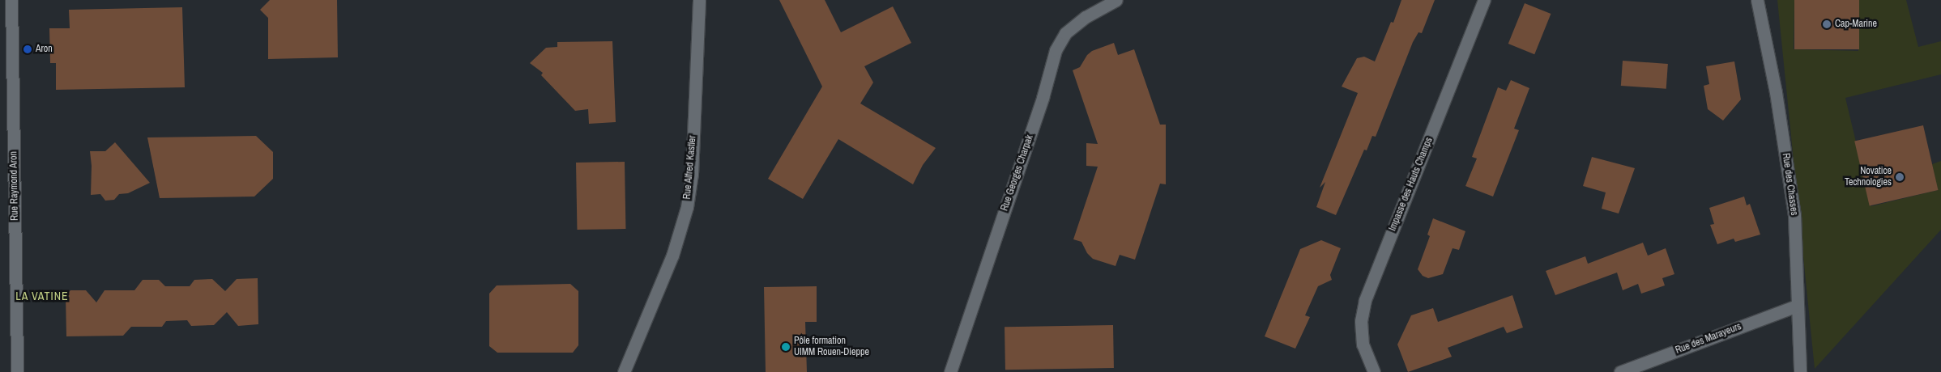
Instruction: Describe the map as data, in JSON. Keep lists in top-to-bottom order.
{
  "streets": {
    "street": [
      "Rue Alfred Kastler",
      "Rue Georges Charpak",
      "Impasse des Hauts Champs",
      "Rue des Chasses",
      "Rue Raymond Aron",
      "Rue des Marayeurs"
    ]
  },
  "crossings": [
    ["Rue des Chasses", "Rue des Marayeurs"]
  ],
  "districts": ["LA VATINE"],
  "places": [
    "Cap-Marine",
    "Aron",
    "Novatice Technologies",
    "Pôle formation UIMM Rouen-Dieppe"
  ]
}
